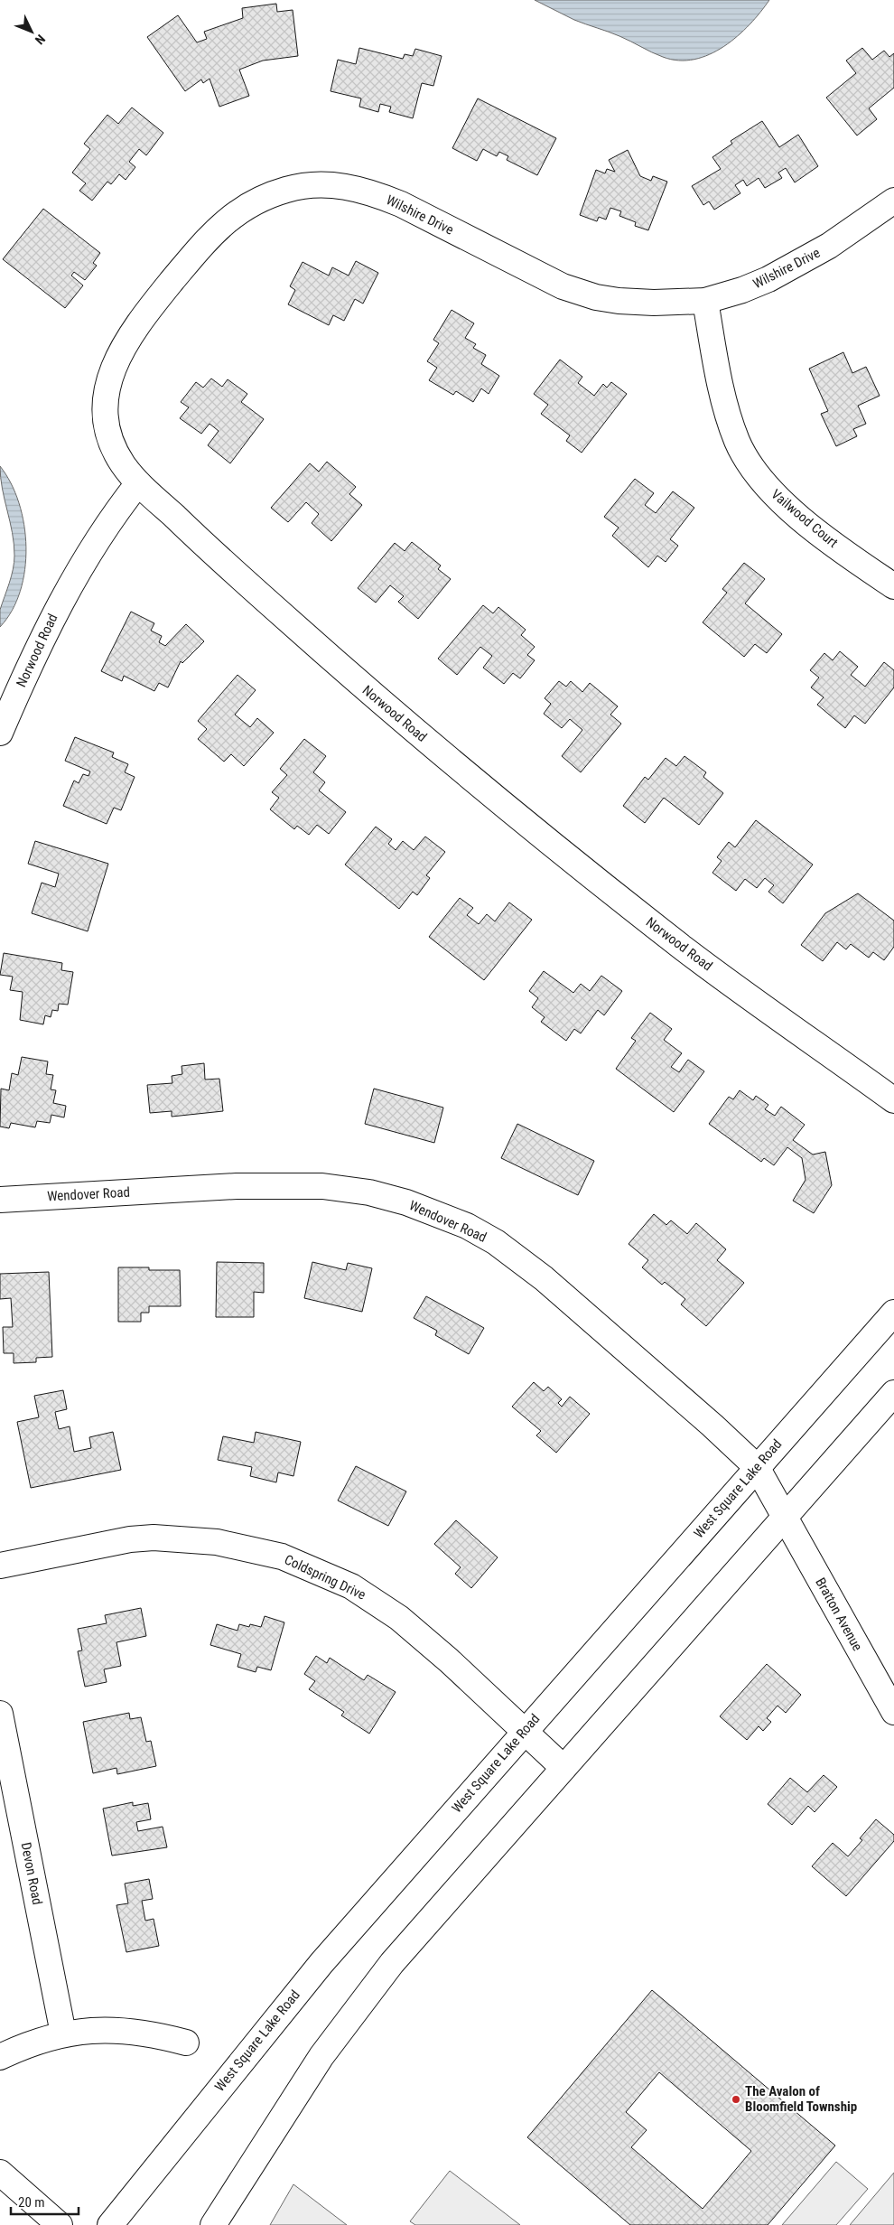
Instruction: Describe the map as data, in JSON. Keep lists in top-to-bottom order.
{
  "streets": {
    "main road": [
      "Wilshire Drive",
      "Vailwood Court",
      "Norwood Road",
      "Wendover Road",
      "West Square Lake Road",
      "Coldspring Drive",
      "Bratton Avenue",
      "Devon Road"
    ]
  },
  "crossings": [
    ["Wilshire Drive", "Vailwood Court"],
    ["Wilshire Drive", "Norwood Road"],
    ["Wendover Road", "West Square Lake Road"],
    ["Wendover Road", "Bratton Avenue"],
    ["West Square Lake Road", "Coldspring Drive"]
  ],
  "places": ["The Avalon of Bloomfield Township"],
  "scale_bar": "20 m",
  "north": "bottom right"
}
